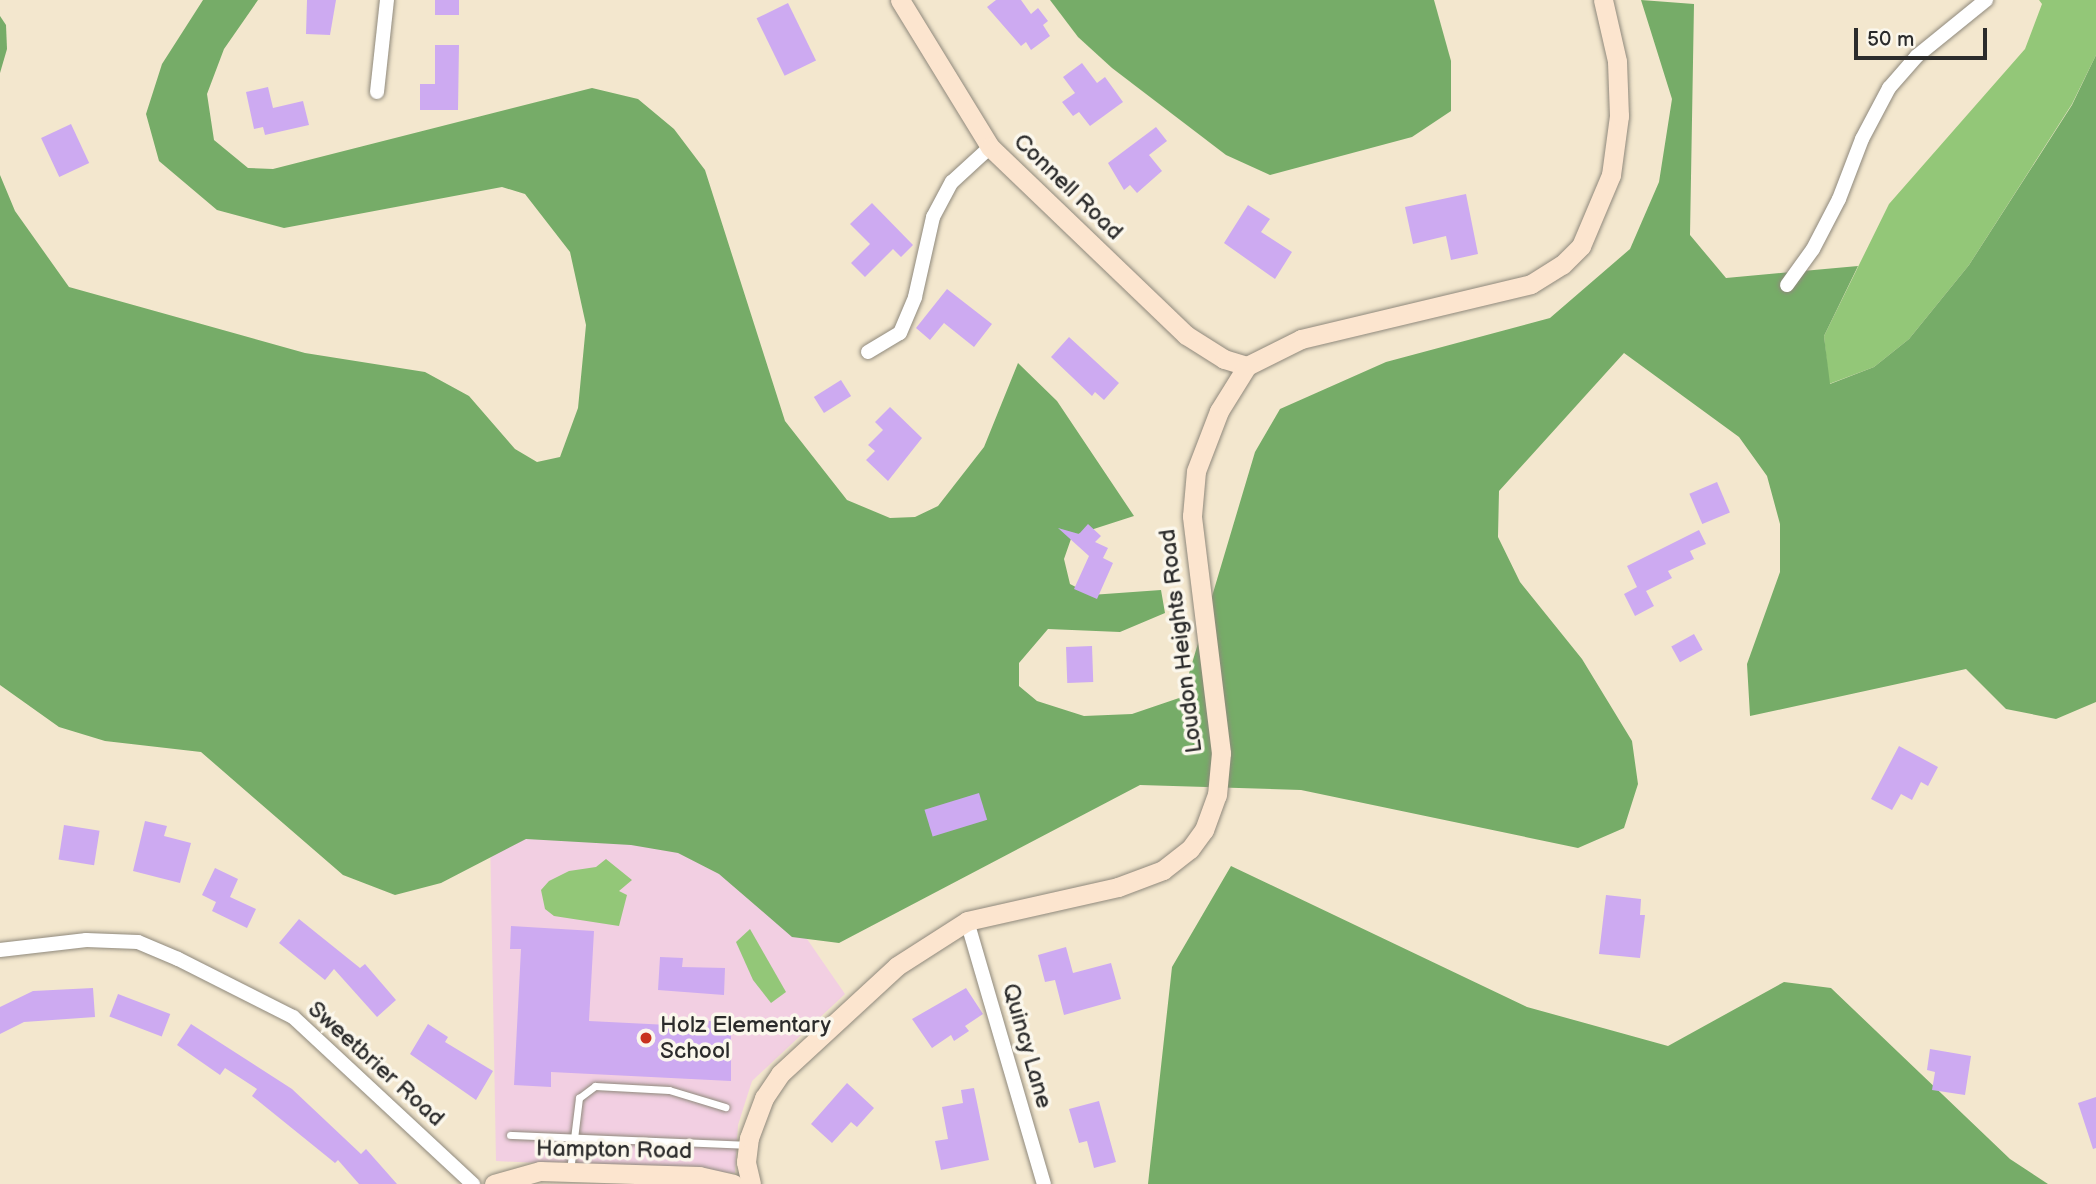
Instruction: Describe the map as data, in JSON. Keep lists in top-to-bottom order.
{
  "streets": {
    "street": [
      "Connell Road",
      "Loudon Heights Road",
      "Quincy Lane",
      "Sweetbrier Road",
      "Hampton Road"
    ]
  },
  "crossings": [
    ["Connell Road", "Loudon Heights Road"],
    ["Loudon Heights Road", "Quincy Lane"]
  ],
  "places": ["Holz Elementary School"],
  "scale_bar": "50 m"
}
